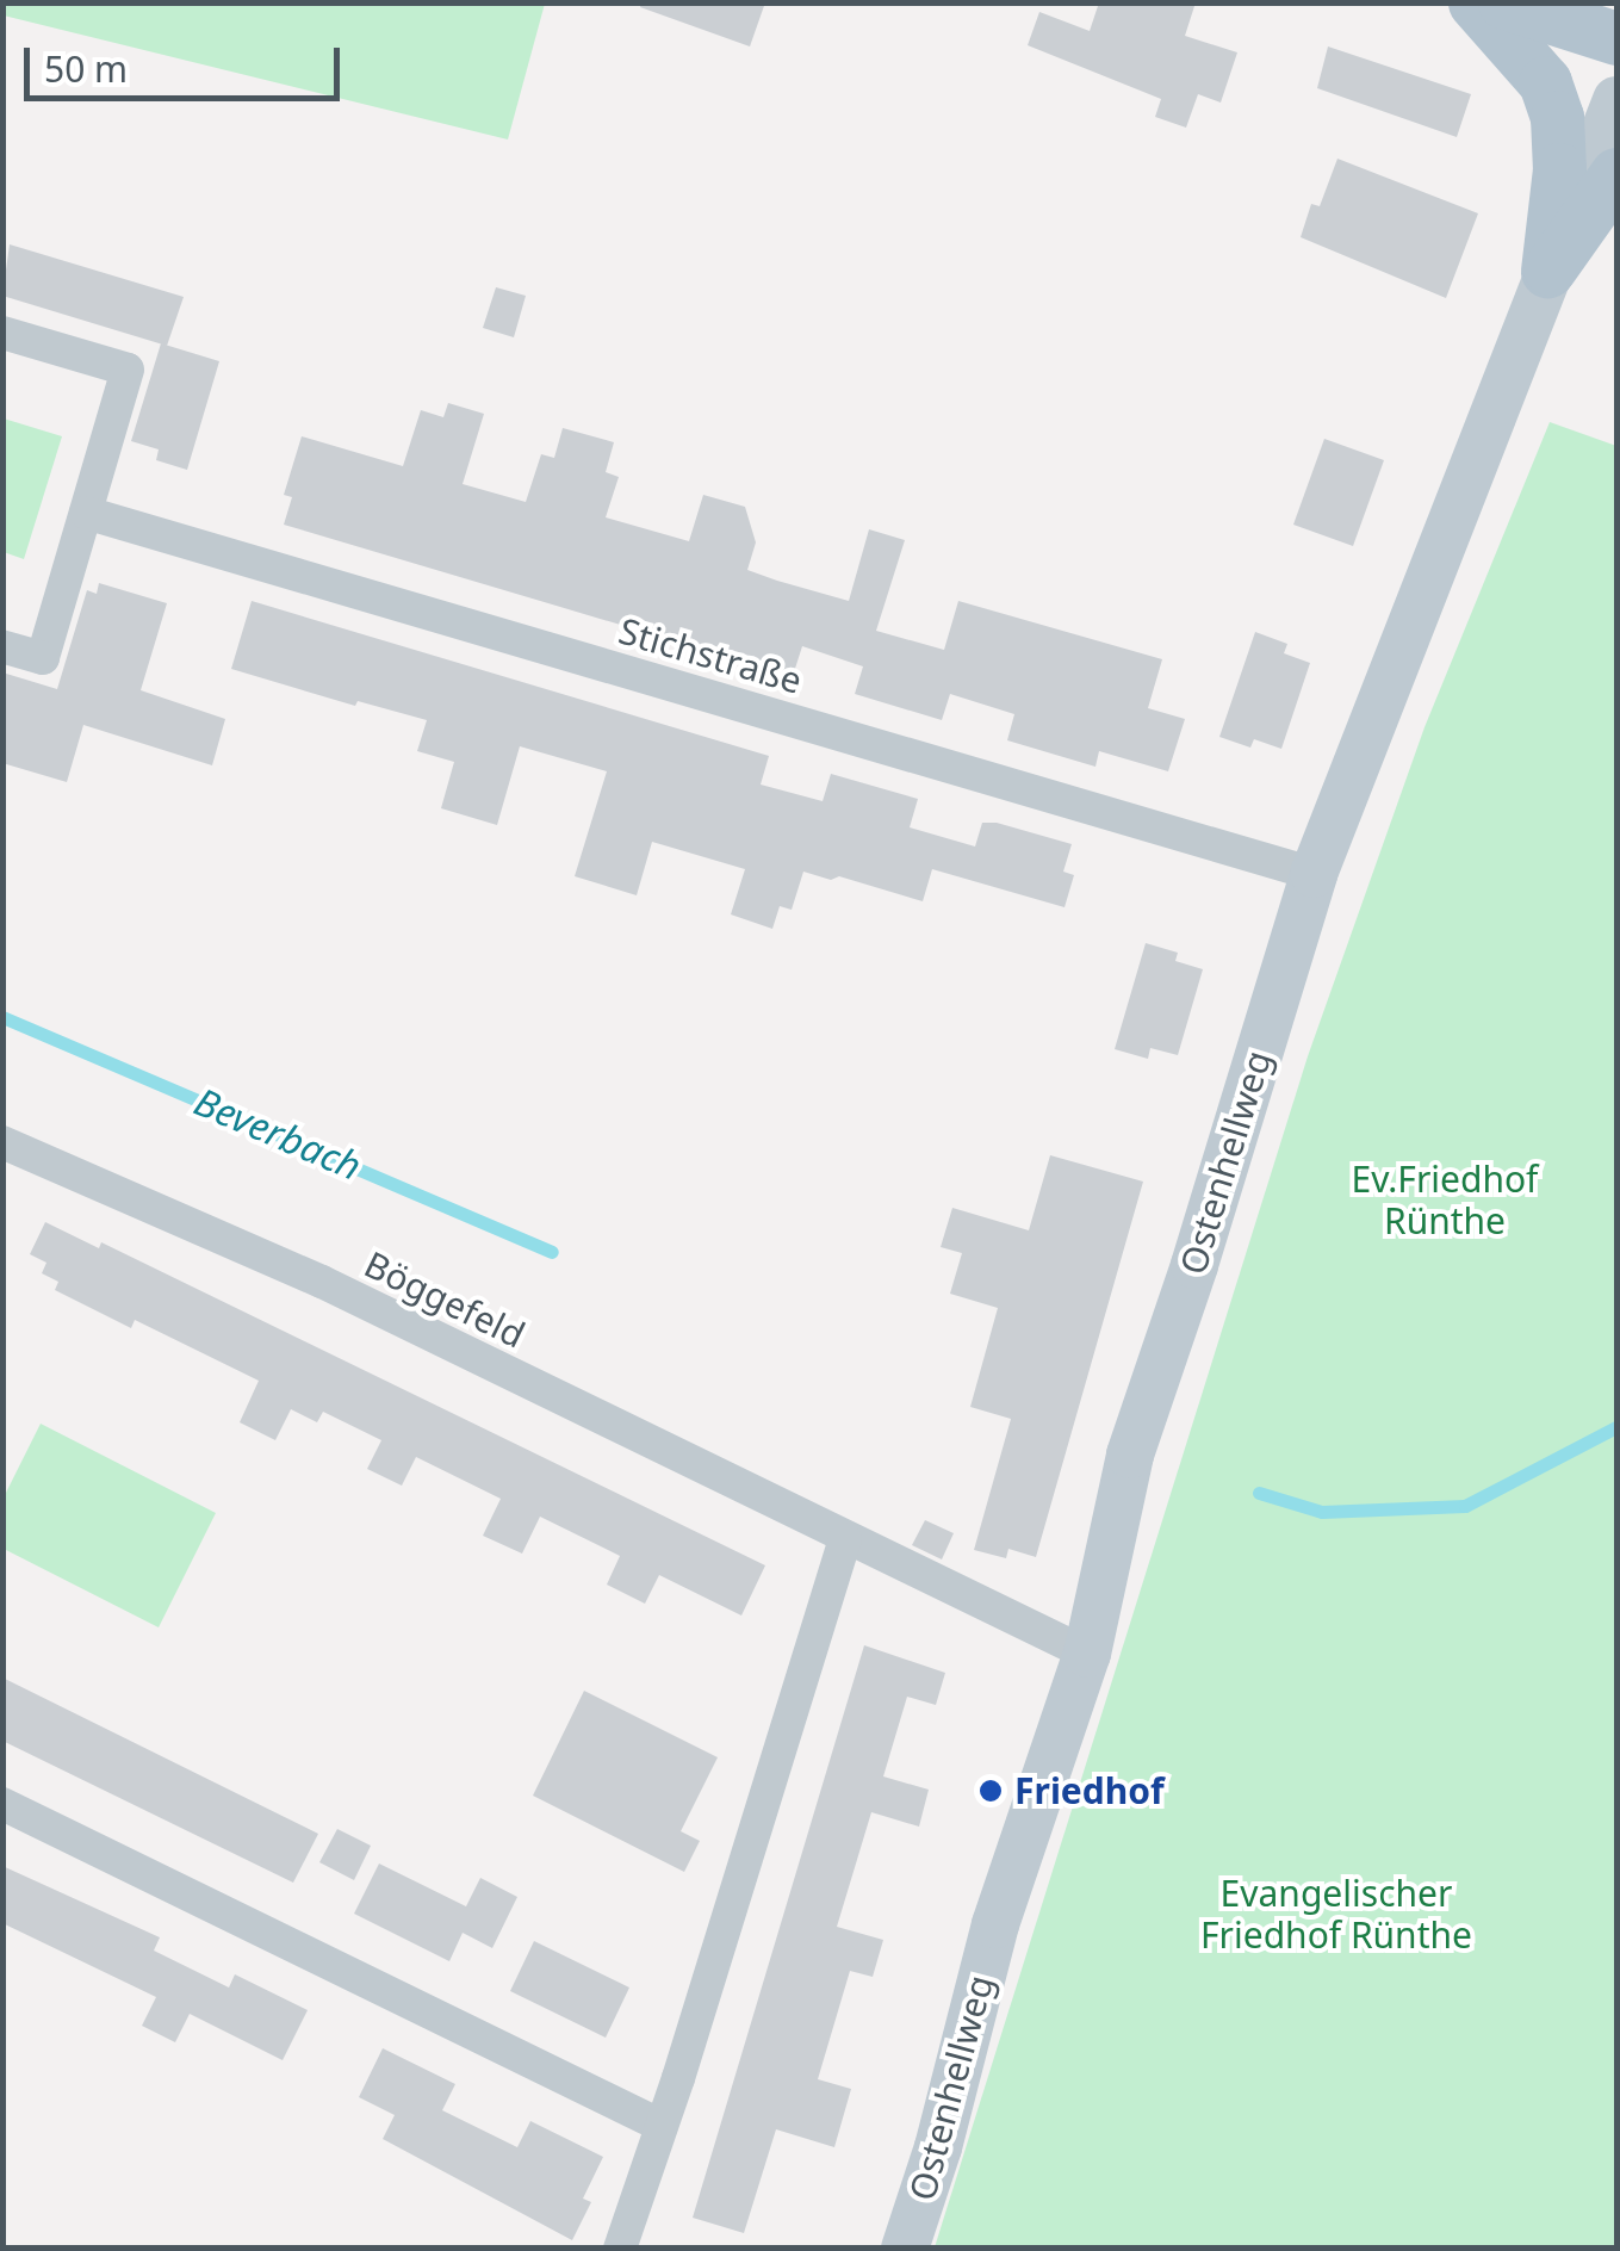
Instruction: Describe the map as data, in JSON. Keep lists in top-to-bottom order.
{
  "streets": {
    "main road": ["Ostenhellweg"],
    "street": ["Stichstraße", "Böggefeld"]
  },
  "crossings": [
    ["Stichstraße", "Ostenhellweg"],
    ["Ostenhellweg", "Böggefeld"]
  ],
  "water": ["Beverbach"],
  "parks": ["Ev.Friedhof Rünthe", "Evangelischer Friedhof Rünthe"],
  "places": ["Friedhof"],
  "scale_bar": "50 m"
}
